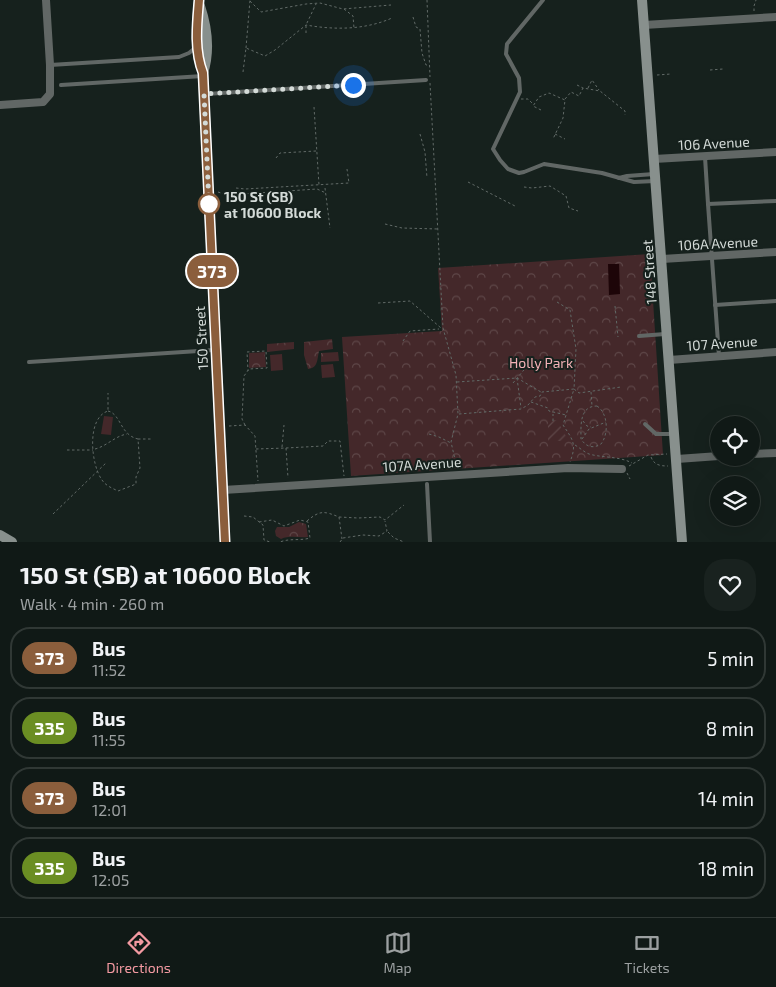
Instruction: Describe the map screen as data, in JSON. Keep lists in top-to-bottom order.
{
  "streets": {
    "main road": ["148 Street", "150 Street"],
    "street": [
      "106 Avenue",
      "106A Avenue",
      "107 Avenue",
      "107A Avenue"
    ]
  },
  "crossings": [
    ["106 Avenue", "148 Street"],
    ["106A Avenue", "148 Street"],
    ["148 Street", "107 Avenue"],
    ["150 Street", "107A Avenue"]
  ],
  "parks": ["Holly Park"],
  "places": ["150 St (SB) at 10600 Block"],
  "lines": ["bus line 373"],
  "page": {
    "on_map": "373",
    "heading": ["150 St (SB) at 10600 Block", "Walk · 4 min · 260 m"],
    "list": [
      {
        "mark": "373",
        "name": "Bus",
        "note": "11:52",
        "value": "5 min"
      },
      {
        "mark": "335",
        "name": "Bus",
        "note": "11:55",
        "value": "8 min"
      },
      {
        "mark": "373",
        "name": "Bus",
        "note": "12:01",
        "value": "14 min"
      },
      {
        "mark": "335",
        "name": "Bus",
        "note": "12:05",
        "value": "18 min"
      }
    ],
    "tabs": ["Directions", "Map", "Tickets"]
  }
}
